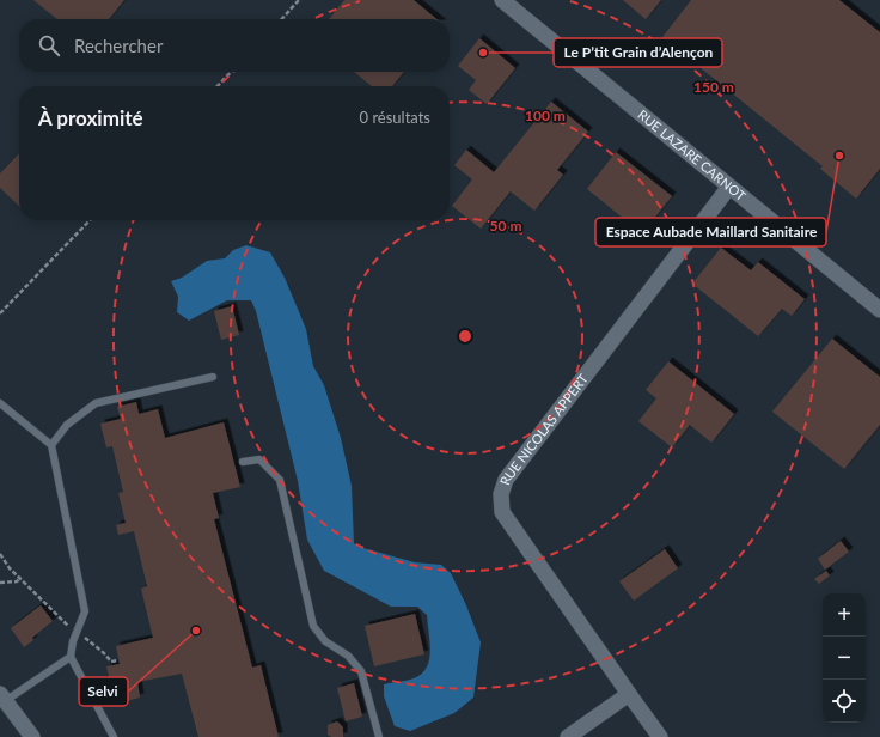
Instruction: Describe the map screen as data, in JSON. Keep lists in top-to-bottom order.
{
  "streets": {
    "street": ["RUE LAZARE CARNOT", "RUE NICOLAS APPERT"]
  },
  "crossings": [
    ["RUE LAZARE CARNOT", "RUE NICOLAS APPERT"]
  ],
  "places": ["Le P’tit Grain d’Alençon", "Espace Aubade Maillard Sanitaire", "Selvi"],
  "page": {
    "search": "Rechercher",
    "heading": ["À proximité", "0 résultats"],
    "map_buttons": ["+", "−"]
  },
  "rings": ["150 m", "100 m", "50 m"]
}
